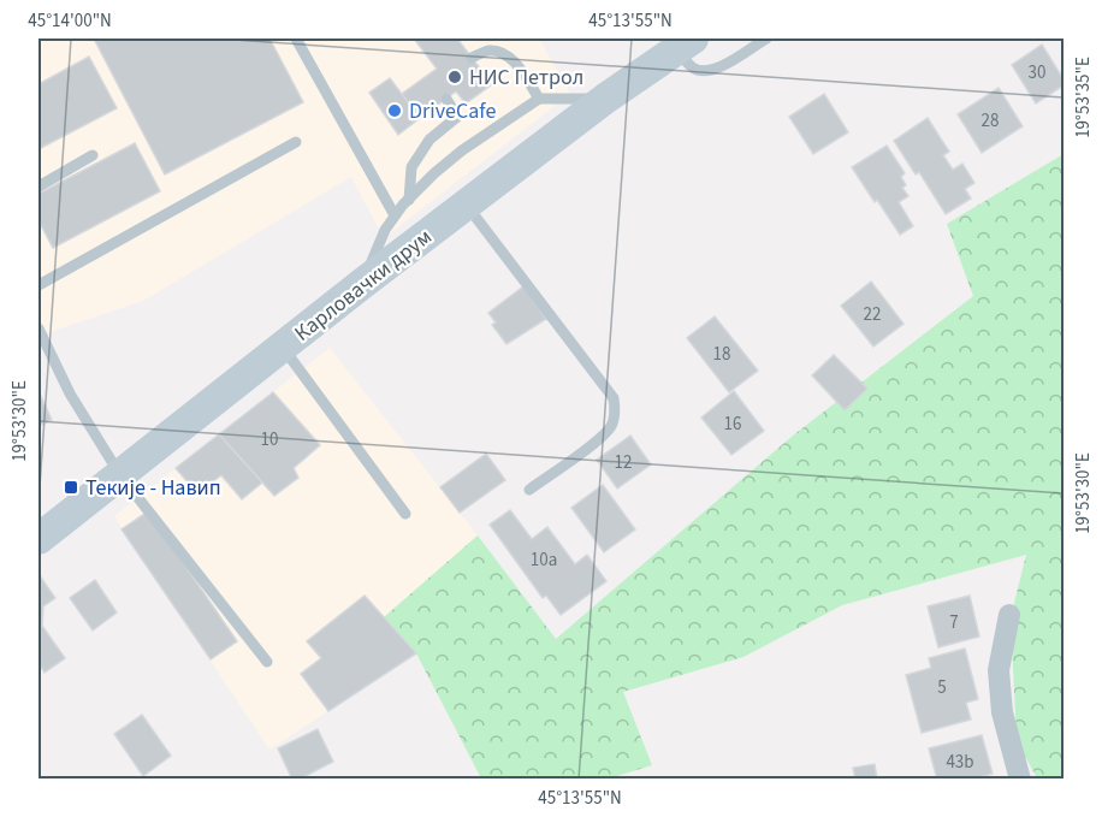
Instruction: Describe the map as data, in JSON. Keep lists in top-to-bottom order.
{
  "streets": {
    "main road": ["Карловачки друм"]
  },
  "places": {
    "other": ["НИС Петрол", "DriveCafe"],
    "transit": ["Текије - Навип"]
  },
  "house_numbers": [
    "30",
    "28",
    "22",
    "18",
    "16",
    "10",
    "12",
    "10a",
    "7",
    "5",
    "43b"
  ],
  "coordinates": [
    "45°14'00\"N",
    "45°13'55\"N",
    "19°53'35\"E",
    "19°53'30\"E"
  ]
}
